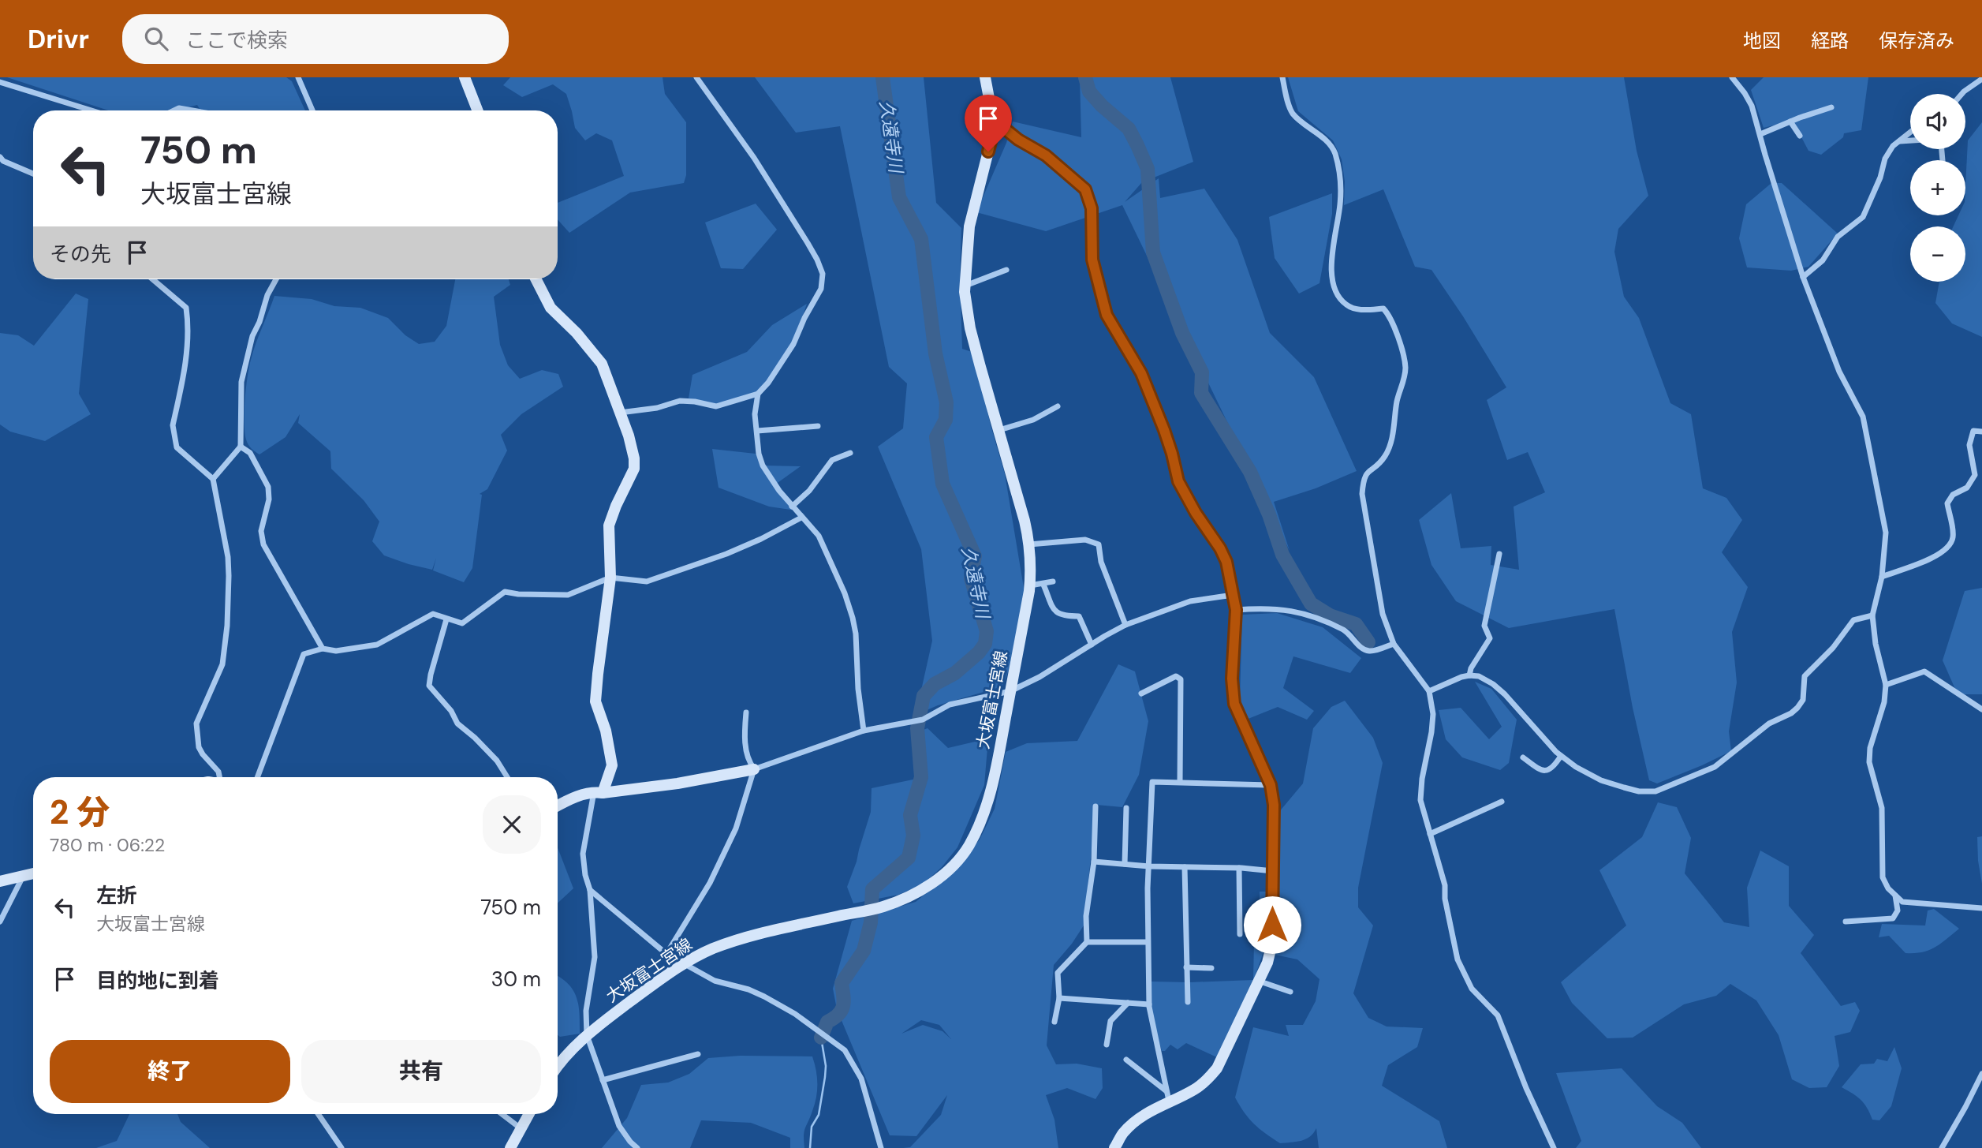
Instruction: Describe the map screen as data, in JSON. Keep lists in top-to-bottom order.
{
  "streets": {
    "street": ["大坂富士宮線"]
  },
  "water": ["久遠寺川"],
  "page": {
    "header": "Drivr",
    "search": "ここで検索",
    "nav": ["地図", "経路", "保存済み"],
    "map_buttons": ["+", "−"],
    "turn": ["750 m", "大坂富士宮線"],
    "then": "その先",
    "heading": ["2 分", "780 m · 06:22"],
    "list": [
      {
        "name": "左折",
        "note": "大坂富士宮線",
        "value": "750 m"
      },
      {
        "name": "目的地に到着",
        "value": "30 m"
      }
    ],
    "buttons": ["終了", "共有"]
  }
}
